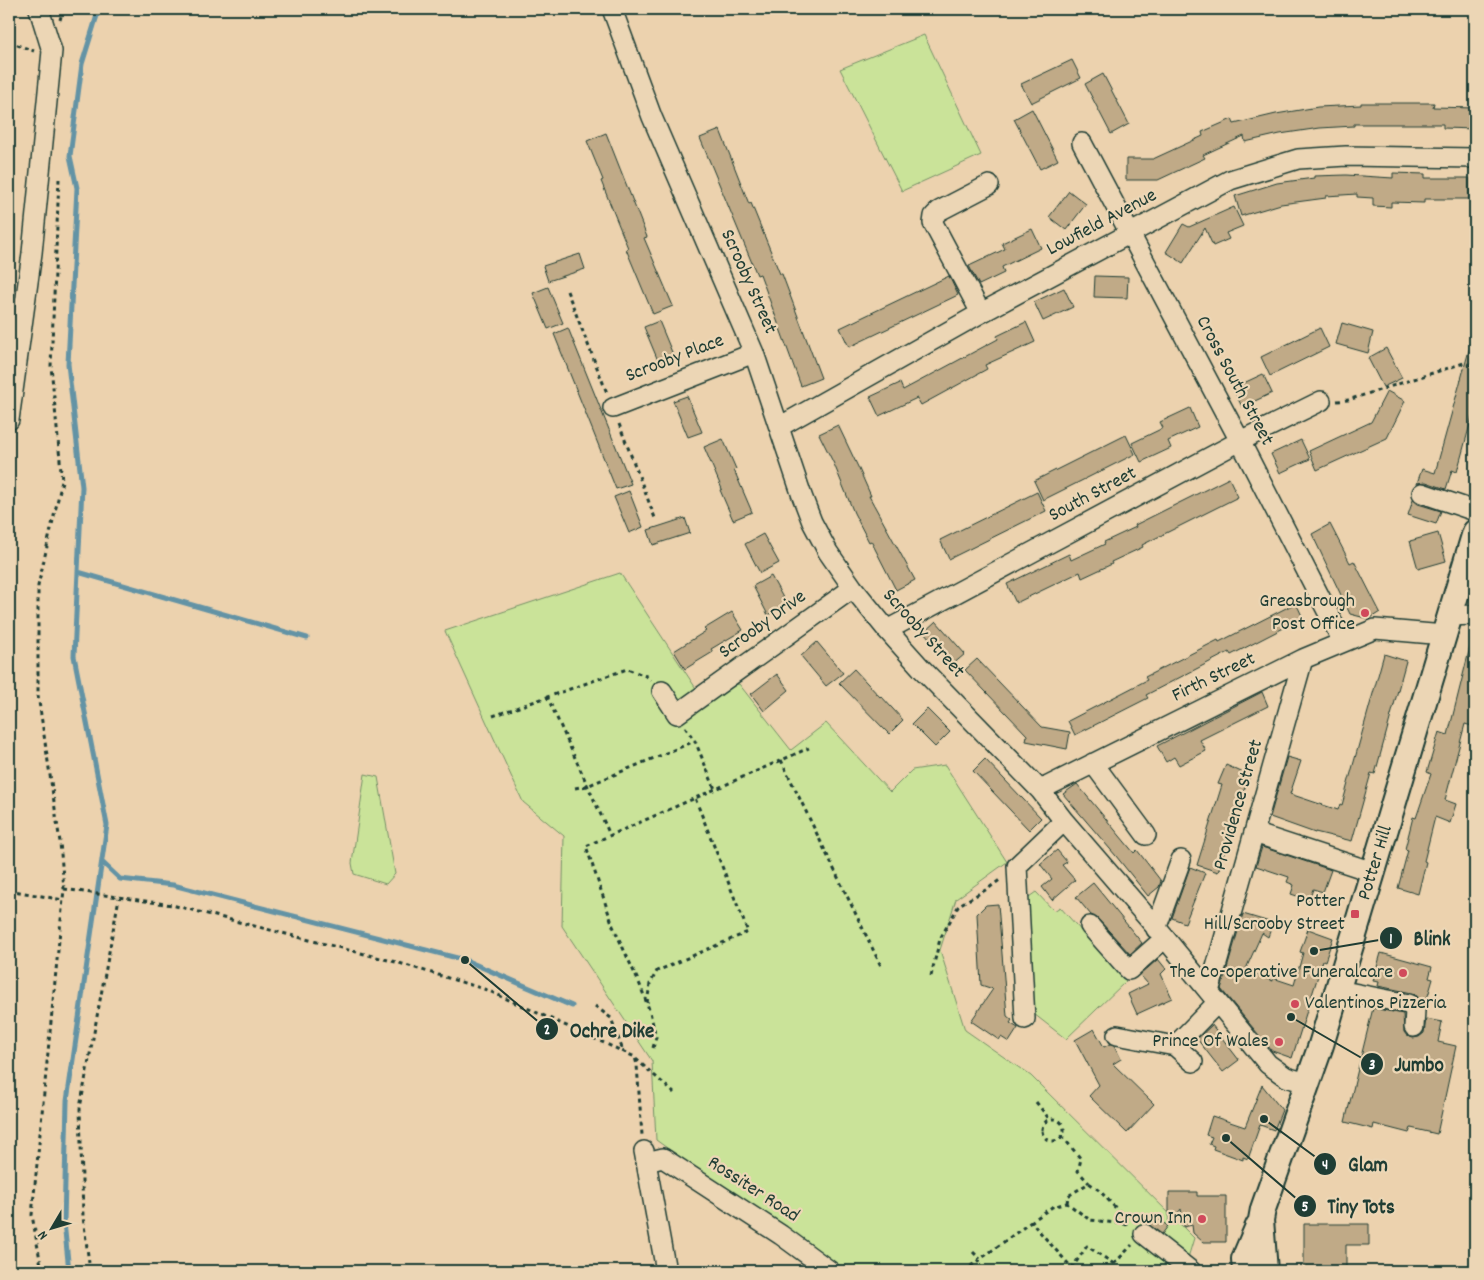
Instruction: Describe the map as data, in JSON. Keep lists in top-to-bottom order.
{
  "streets": {
    "main road": ["Potter Hill"],
    "street": [
      "Lowfield Avenue",
      "Scrooby Street",
      "Scrooby Place",
      "Cross South Street",
      "South Street",
      "Scrooby Drive",
      "Firth Street",
      "Providence Street",
      "Rossiter Road"
    ]
  },
  "crossings": [
    ["Lowfield Avenue", "Scrooby Street"],
    ["Lowfield Avenue", "Cross South Street"],
    ["Scrooby Street", "Scrooby Place"],
    ["Scrooby Street", "South Street"],
    ["Scrooby Street", "Scrooby Drive"],
    ["Scrooby Street", "Firth Street"],
    ["Scrooby Street", "Providence Street"],
    ["Scrooby Street", "Potter Hill"],
    ["Cross South Street", "South Street"],
    ["Cross South Street", "Firth Street"],
    ["Firth Street", "Providence Street"],
    ["Firth Street", "Potter Hill"]
  ],
  "places": {
    "other": [
      "Greasbrough Post Office",
      "Blink",
      "Ochre Dike",
      "The Co-operative Funeralcare",
      "Valentinos Pizzeria",
      "Jumbo",
      "Prince Of Wales",
      "Glam",
      "Tiny Tots",
      "Crown Inn"
    ],
    "transit": ["Potter Hill/Scrooby Street"]
  },
  "north": "bottom left"
}
